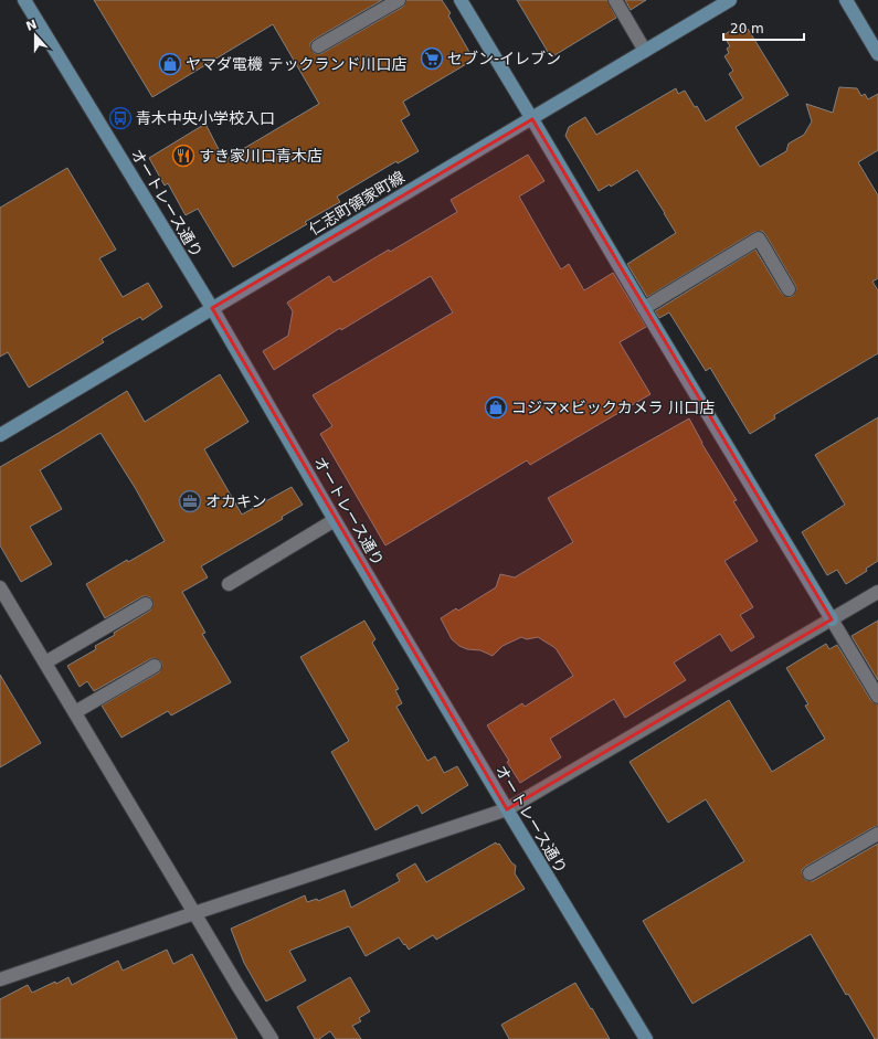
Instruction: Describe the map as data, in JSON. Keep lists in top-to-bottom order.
{
  "streets": {
    "street": ["オートレース通り", "仁志町領家町線"]
  },
  "crossings": [
    ["オートレース通り", "仁志町領家町線"]
  ],
  "places": {
    "supermarket": ["セブン-イレブン"],
    "shop": ["ヤマダ電機 テックランド川口店", "コジマ×ビックカメラ 川口店"],
    "bus stop": ["青木中央小学校入口"],
    "restaurant": ["すき家川口青木店"],
    "office": ["オカキン"]
  },
  "scale_bar": "20 m",
  "north": "top"
}
